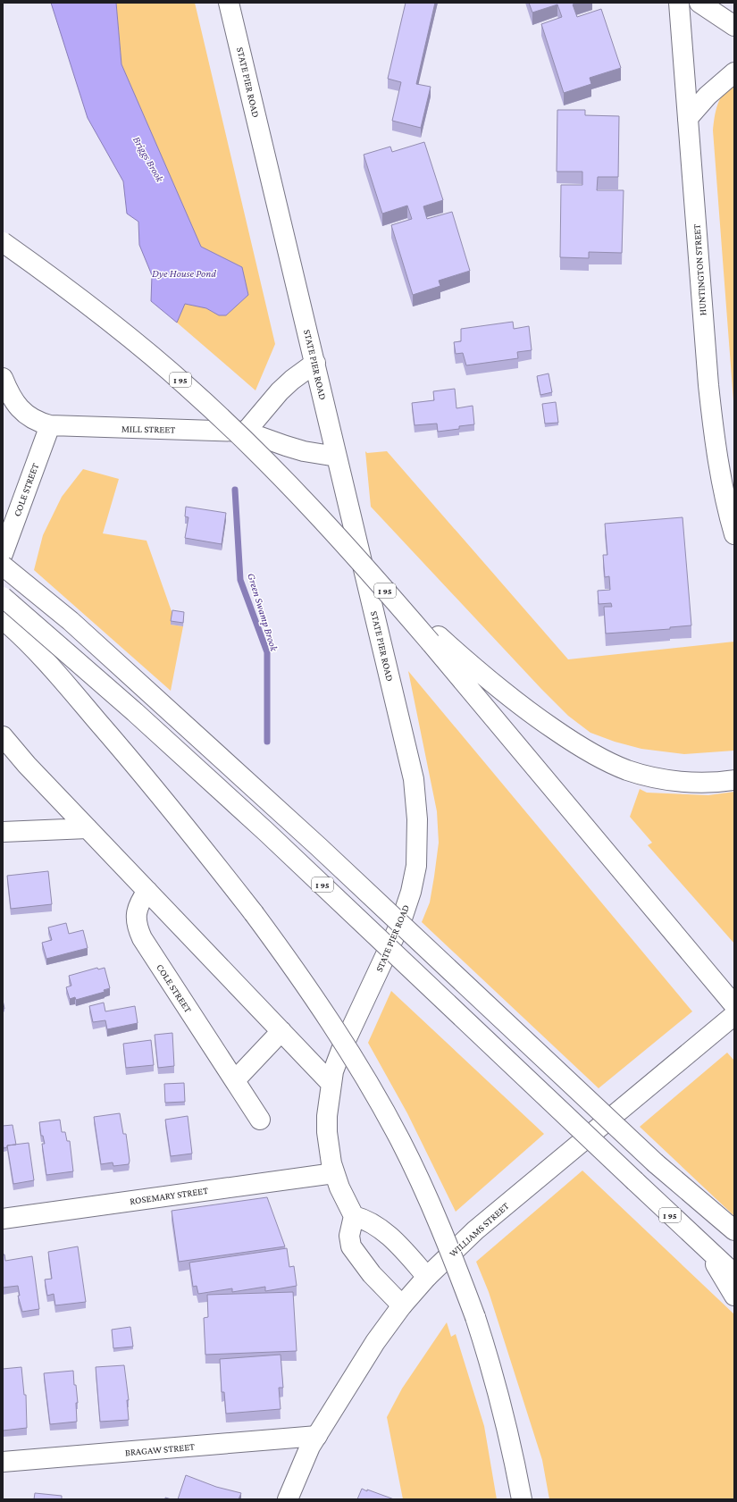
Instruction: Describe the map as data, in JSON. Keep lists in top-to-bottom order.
{
  "streets": {
    "main road": [
      "STATE PIER ROAD",
      "HUNTINGTON STREET",
      "I 95",
      "MILL STREET",
      "COLE STREET",
      "ROSEMARY STREET",
      "WILLIAMS STREET",
      "BRAGAW STREET"
    ]
  },
  "crossings": [
    ["STATE PIER ROAD", "MILL STREET"],
    ["STATE PIER ROAD", "ROSEMARY STREET"],
    ["MILL STREET", "COLE STREET"],
    ["WILLIAMS STREET", "BRAGAW STREET"]
  ],
  "water": ["Briggs Brook", "Dye House Pond", "Green Swamp Brook"]
}
